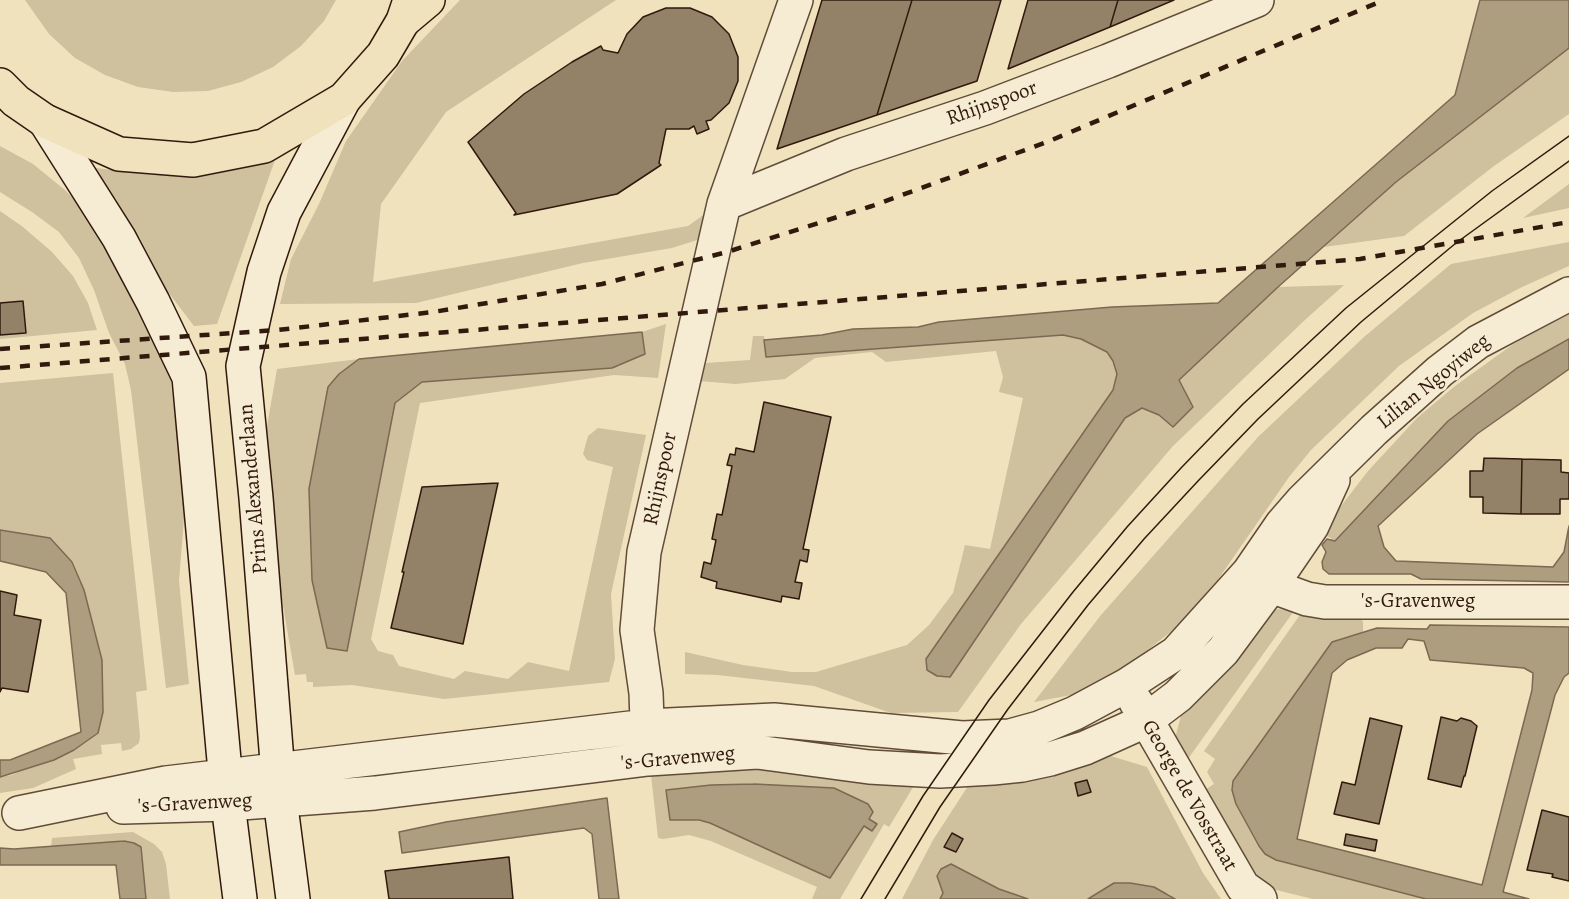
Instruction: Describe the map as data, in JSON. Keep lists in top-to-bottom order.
{
  "streets": {
    "street": [
      "Rhijnspoor",
      "Lilian Ngoyiweg",
      "Prins Alexanderlaan",
      "'s-Gravenweg",
      "George de Vosstraat"
    ]
  },
  "crossings": [
    ["Rhijnspoor", "'s-Gravenweg"],
    ["Lilian Ngoyiweg", "'s-Gravenweg"],
    ["Prins Alexanderlaan", "'s-Gravenweg"],
    ["'s-Gravenweg", "George de Vosstraat"]
  ]
}
